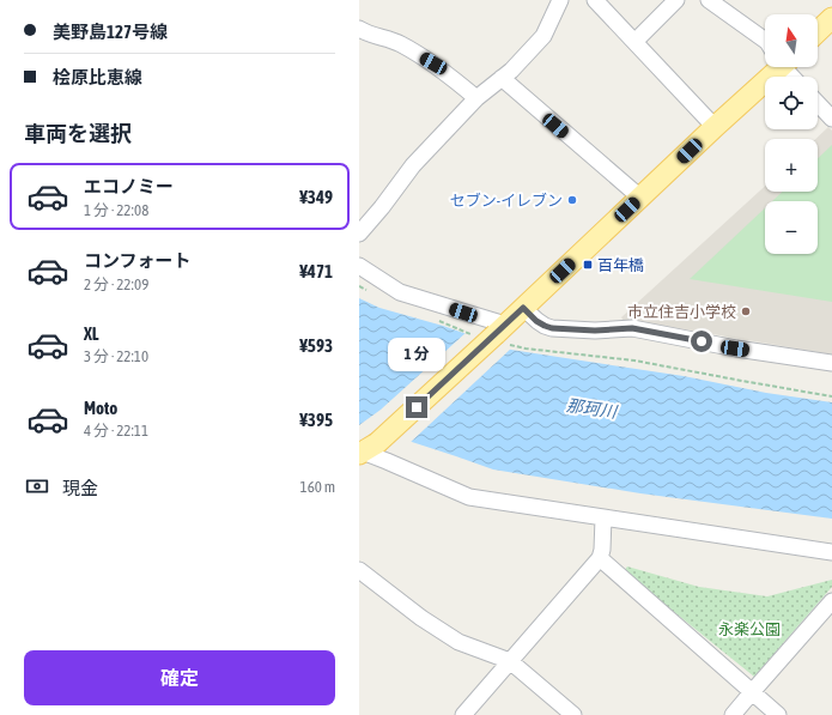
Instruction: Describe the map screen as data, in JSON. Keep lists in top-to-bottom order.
{
  "water": ["那珂川"],
  "parks": ["永楽公園"],
  "places": {
    "other": ["セブン-イレブン", "市立住吉小学校"],
    "transit": ["百年橋"]
  },
  "north": "top",
  "page": {
    "banner": ["美野島127号線", "桧原比恵線"],
    "map_buttons": ["+", "−"],
    "heading": "車両を選択",
    "list": [
      {
        "name": "エコノミー",
        "note": "1 分 · 22:08",
        "value": "¥349"
      },
      {
        "name": "コンフォート",
        "note": "2 分 · 22:09",
        "value": "¥471"
      },
      {
        "name": "XL",
        "note": "3 分 · 22:10",
        "value": "¥593"
      },
      {
        "name": "Moto",
        "note": "4 分 · 22:11",
        "value": "¥395"
      }
    ],
    "bubble": "1 分",
    "pay": ["現金", "160 m"],
    "buttons": "確定"
  }
}
